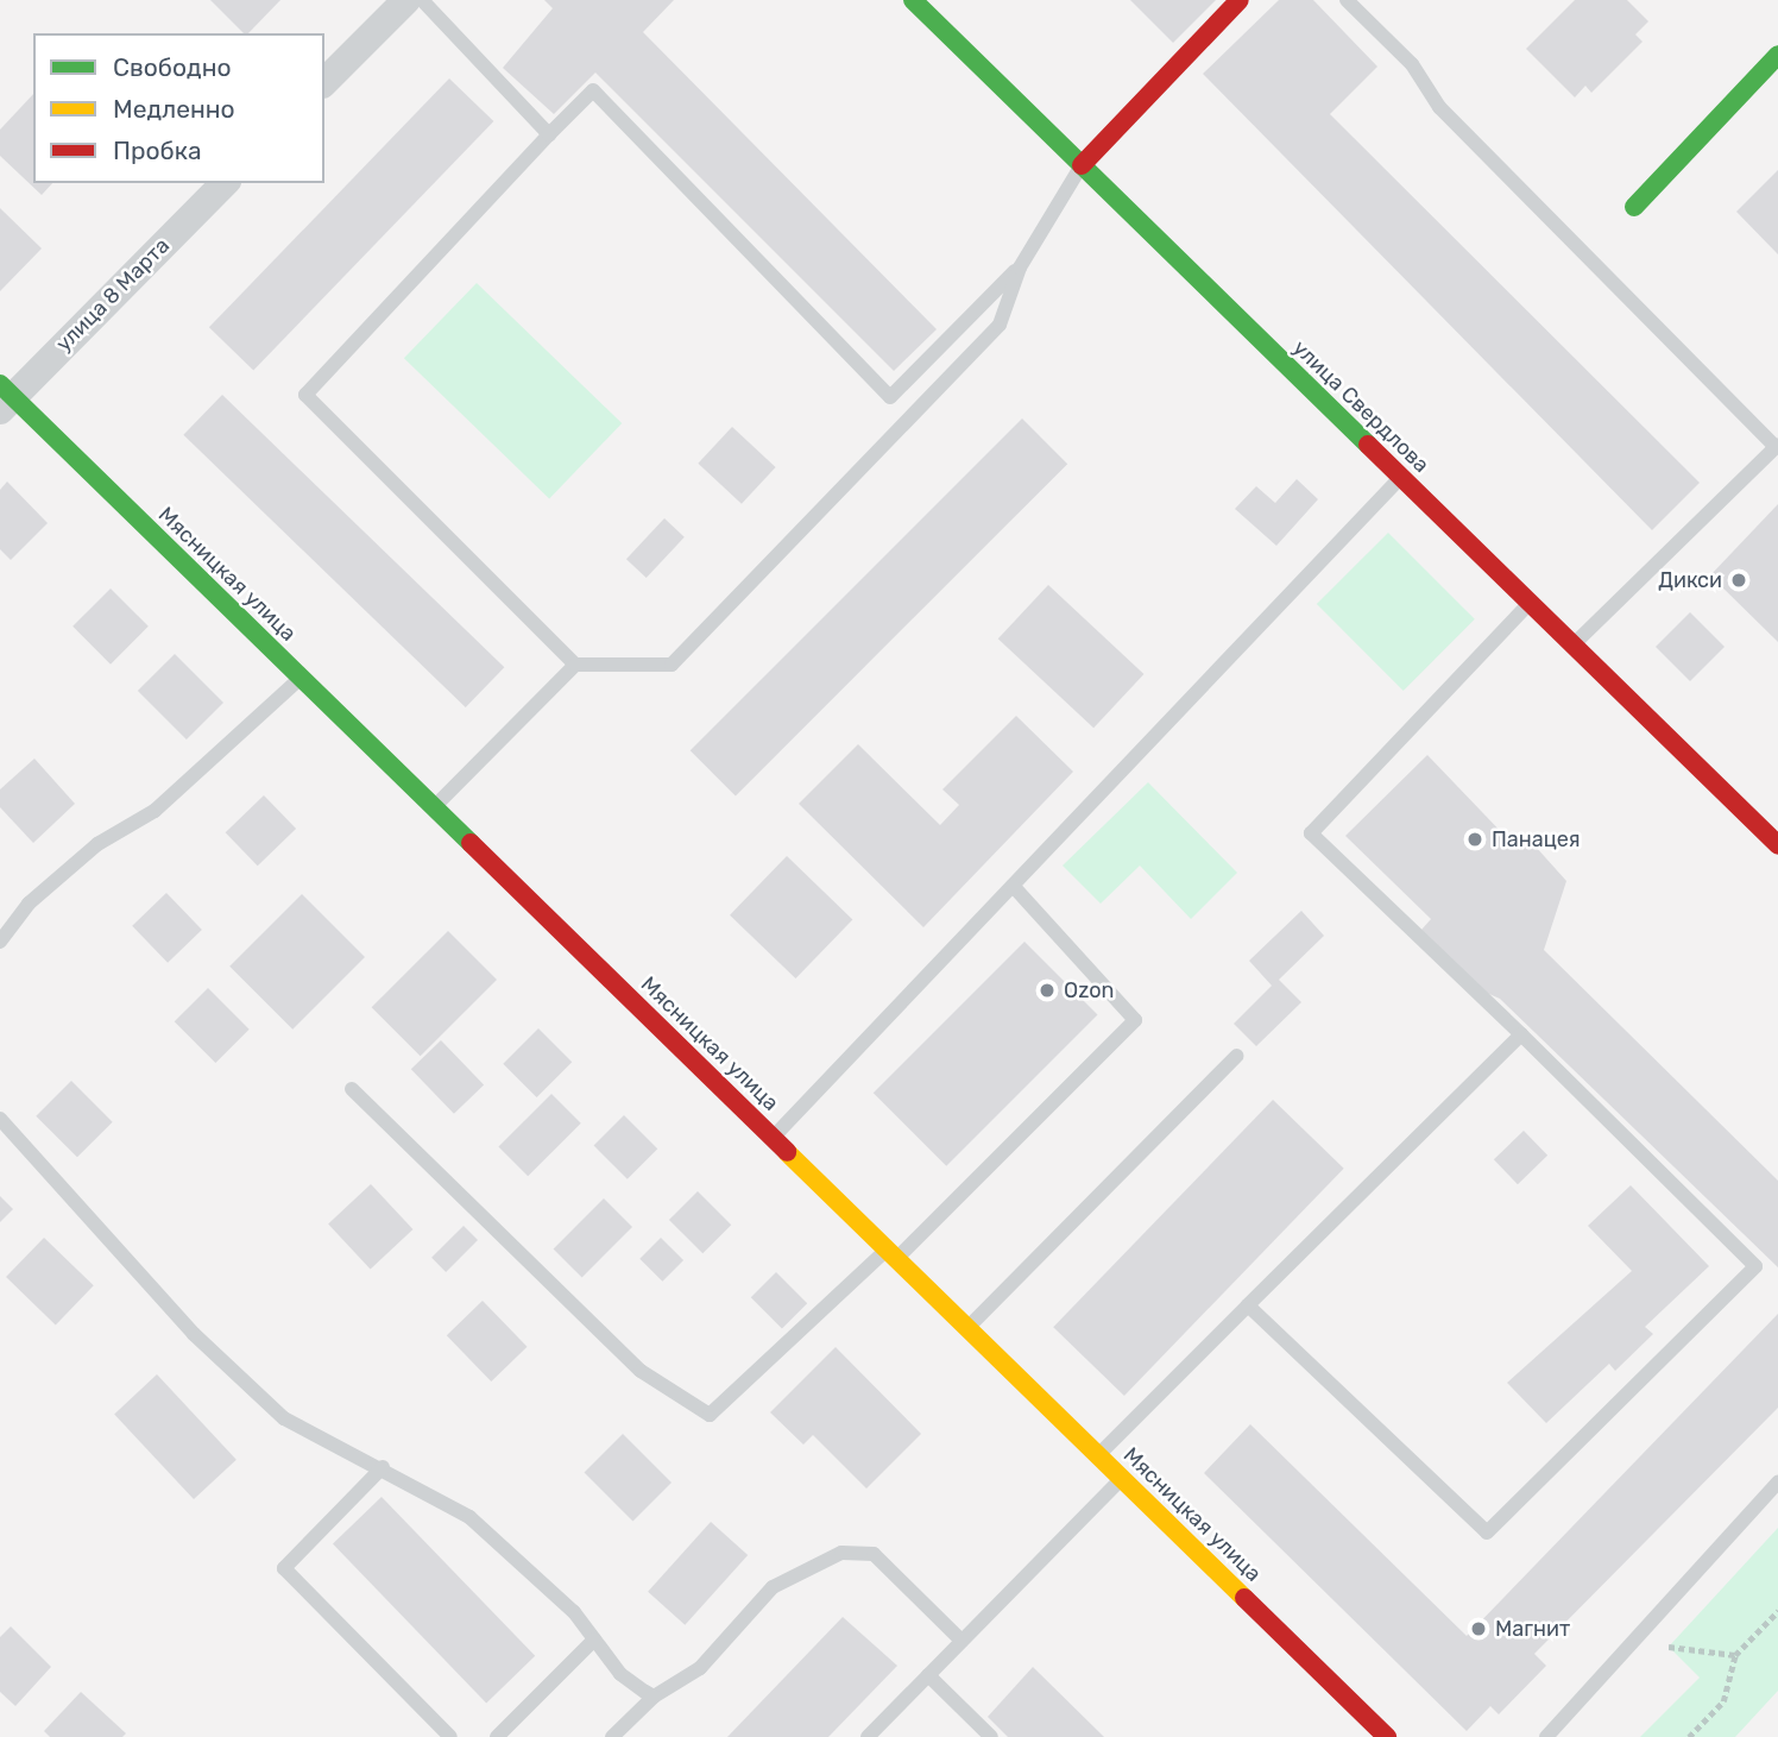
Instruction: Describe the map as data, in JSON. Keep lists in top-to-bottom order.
{
  "streets": {
    "street": ["улица 8 Марта", "улица Свердлова", "Мясницкая улица"]
  },
  "crossings": [
    ["улица 8 Марта", "Мясницкая улица"]
  ],
  "places": [
    "Дикси",
    "Панацея",
    "Ozon",
    "Магнит"
  ],
  "legend": ["Свободно", "Медленно", "Пробка"]
}
